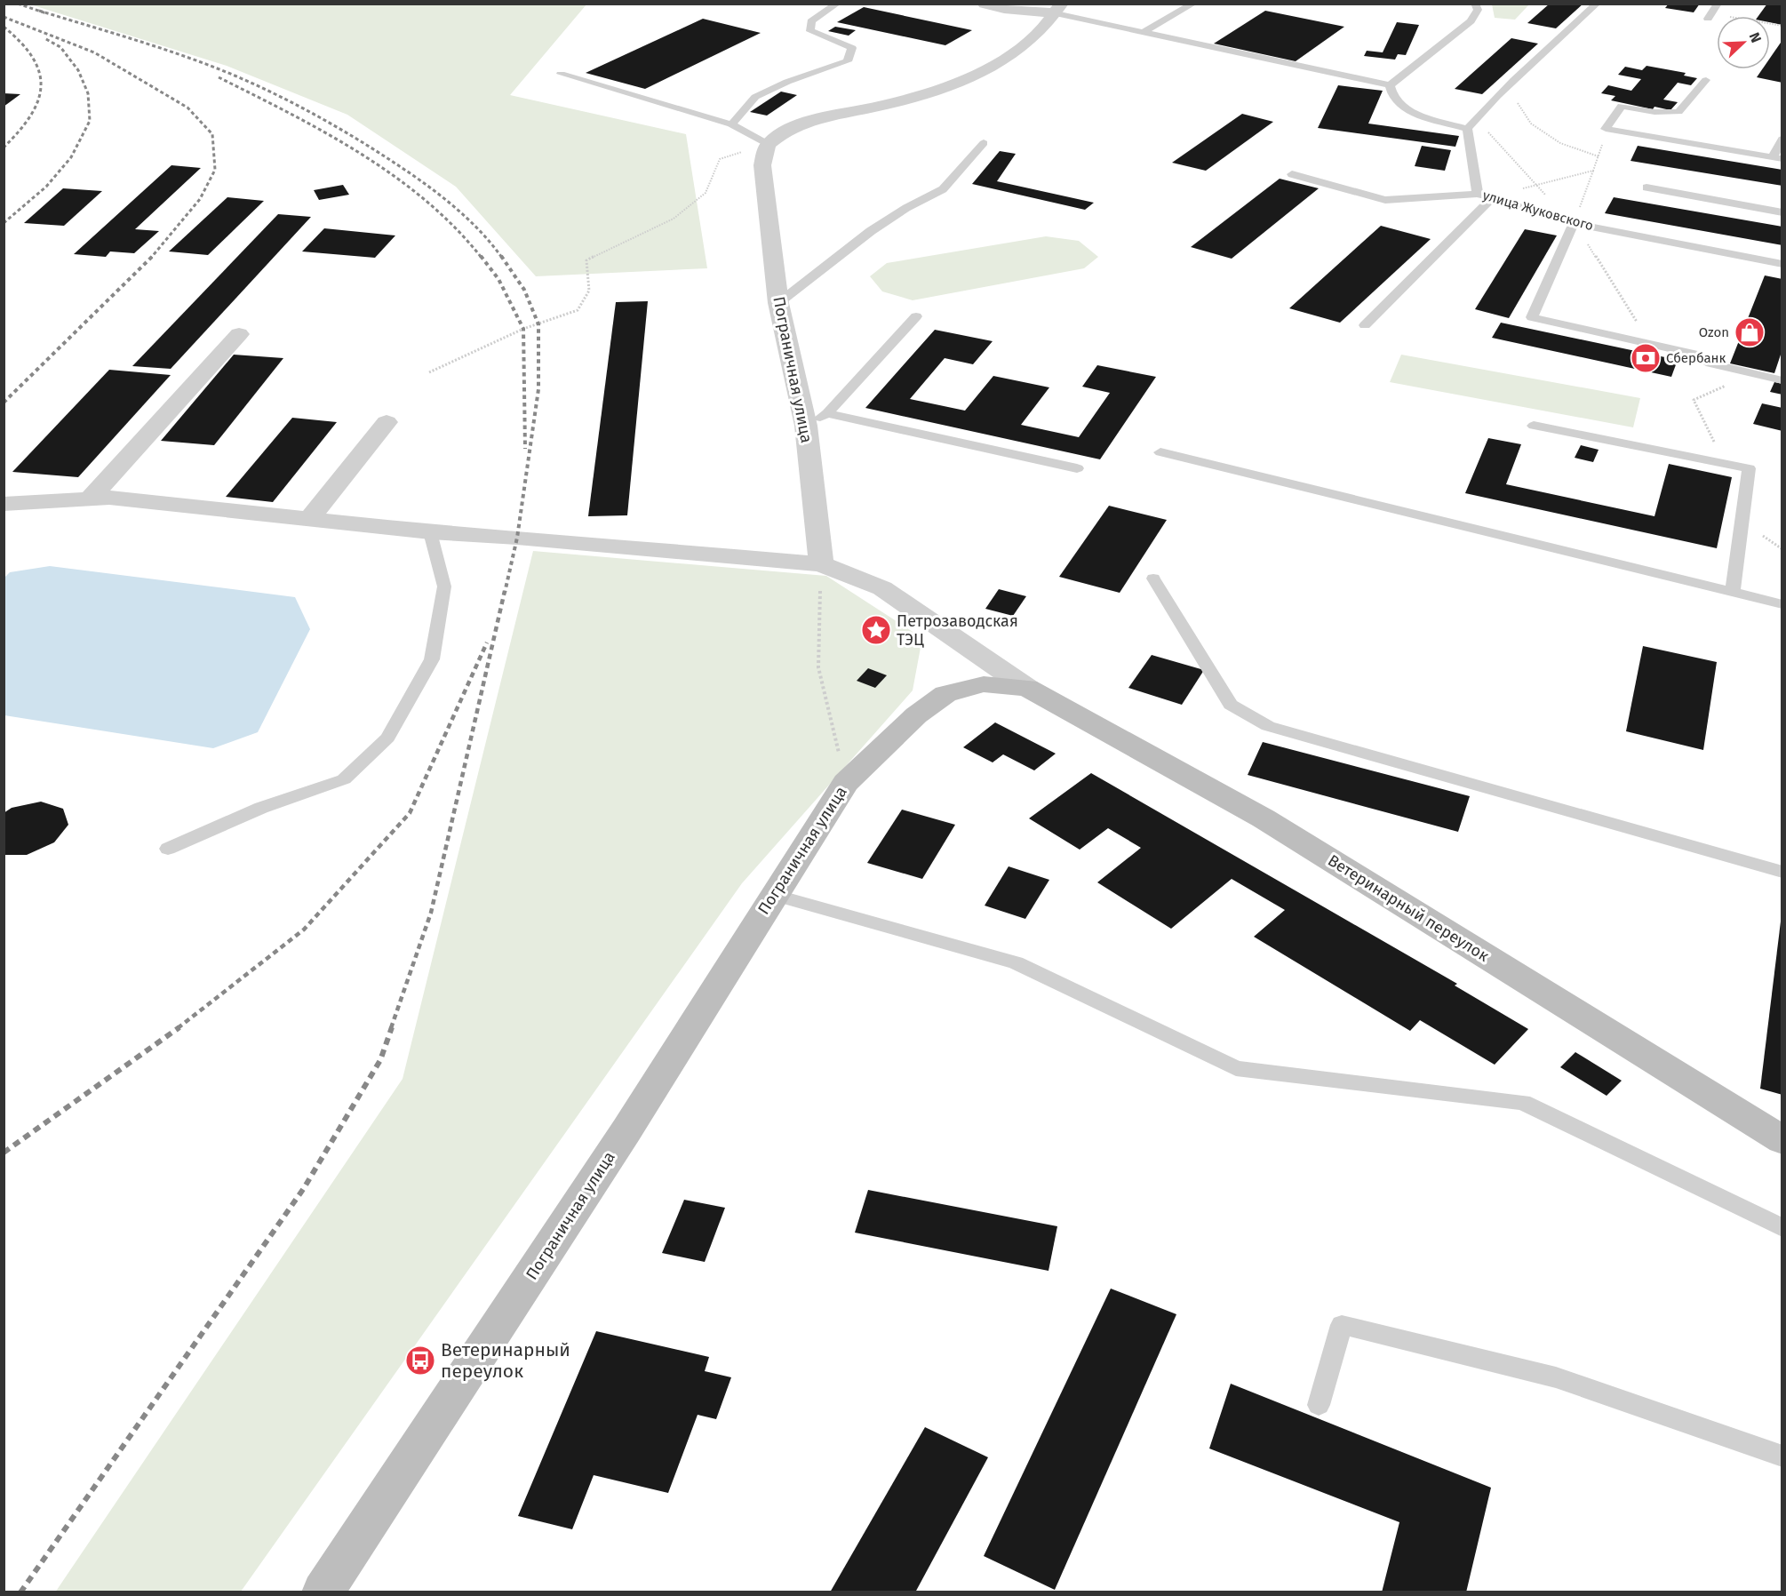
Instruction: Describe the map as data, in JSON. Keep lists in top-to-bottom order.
{
  "streets": {
    "main road": ["Пограничная улица", "Ветеринарный переулок"],
    "lane": ["улица Жуковского"]
  },
  "crossings": [
    ["Пограничная улица", "Ветеринарный переулок"]
  ],
  "places": {
    "shop": ["Ozon"],
    "bank": ["Сбербанк"],
    "place": ["Петрозаводская ТЭЦ"],
    "bus stop": ["Ветеринарный переулок"]
  },
  "north": "top right"
}
